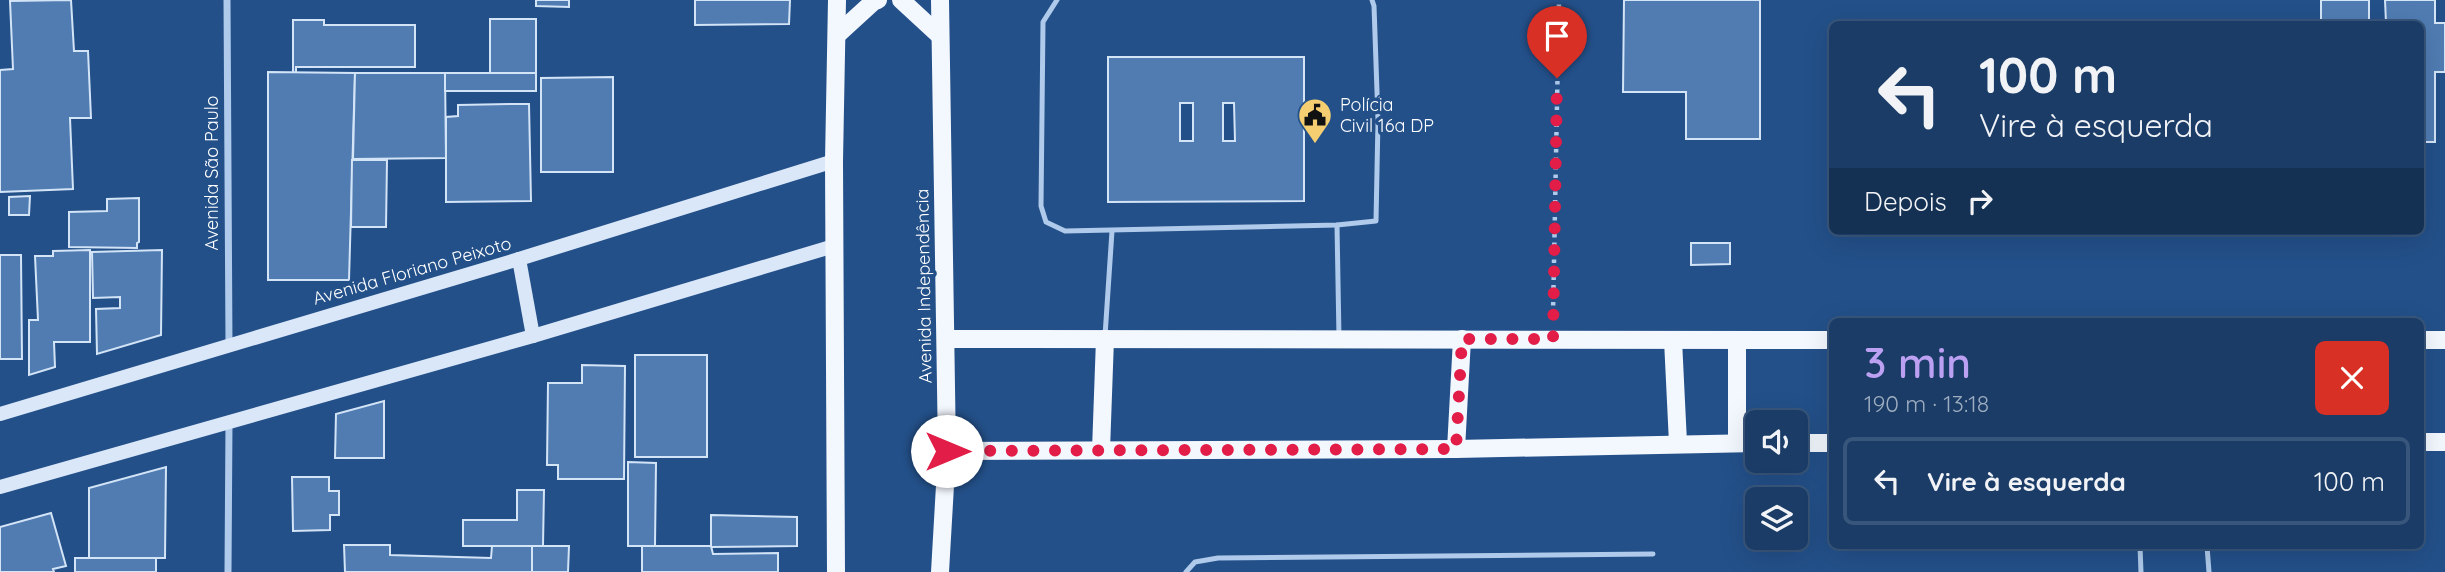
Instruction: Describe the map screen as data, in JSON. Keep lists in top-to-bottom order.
{
  "streets": {
    "main road": ["Avenida Independência"],
    "street": ["Avenida São Paulo", "Avenida Floriano Peixoto"]
  },
  "crossings": [
    ["Avenida São Paulo", "Avenida Floriano Peixoto"]
  ],
  "places": {
    "public building": ["Polícia Civil 16a DP"]
  },
  "page": {
    "turn": ["100 m", "Vire à esquerda"],
    "then": "Depois",
    "heading": ["3 min", "190 m · 13:18"],
    "list": [
      {
        "name": "Vire à esquerda",
        "value": "100 m"
      }
    ]
  }
}
